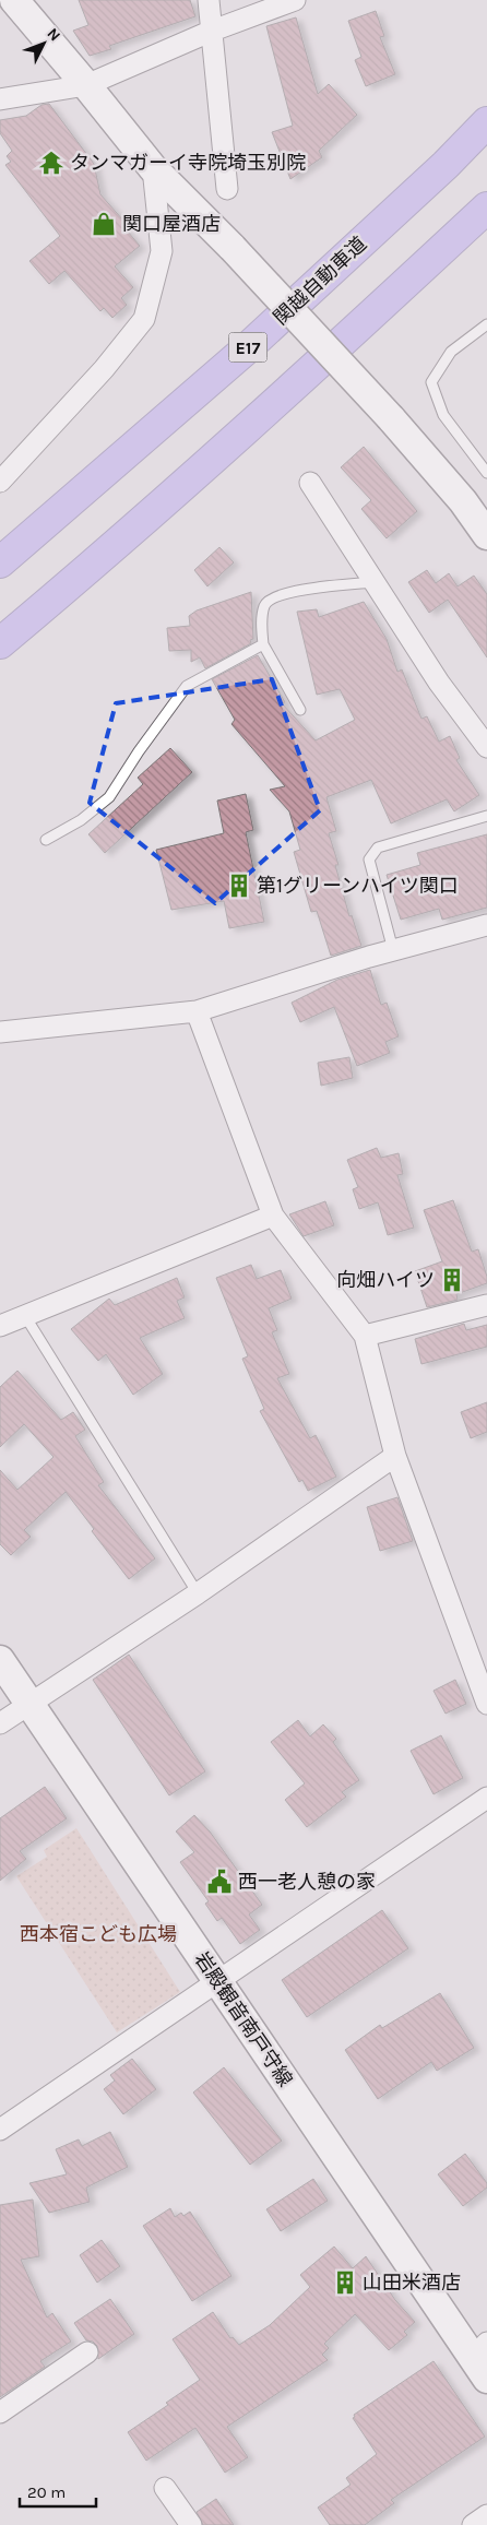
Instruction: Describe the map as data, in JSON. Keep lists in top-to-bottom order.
{
  "streets": {
    "highway": ["関越自動車道", "E17"],
    "main road": ["岩殿観音南戸守線"]
  },
  "parks": ["西本宿こども広場"],
  "places": {
    "temple": ["タンマガーイ寺院埼玉別院"],
    "shop": ["関口屋酒店"],
    "building": ["第1グリーンハイツ関口", "向畑ハイツ", "山田米酒店"],
    "public building": ["西一老人憩の家"]
  },
  "scale_bar": "20 m",
  "north": "top right"
}
